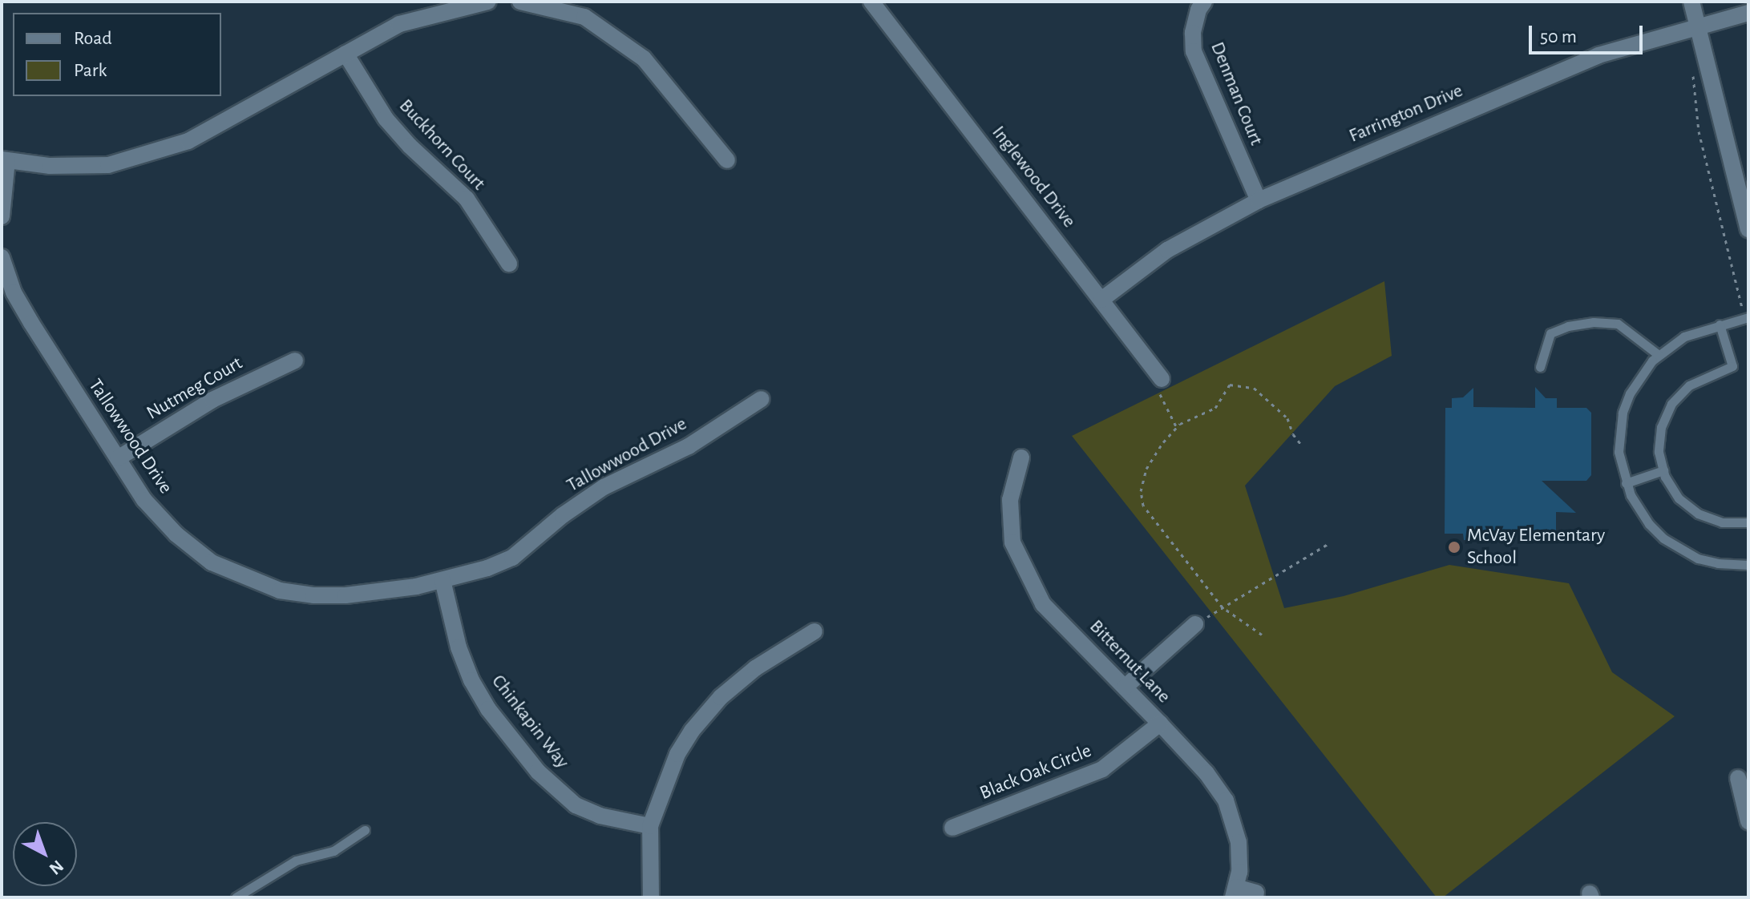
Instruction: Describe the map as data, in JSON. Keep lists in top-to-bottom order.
{
  "streets": {
    "street": [
      "Denman Court",
      "Farrington Drive",
      "Buckhorn Court",
      "Inglewood Drive",
      "Nutmeg Court",
      "Tallowwood Drive",
      "Bitternut Lane",
      "Chinkapin Way",
      "Black Oak Circle"
    ]
  },
  "crossings": [
    ["Denman Court", "Farrington Drive"],
    ["Farrington Drive", "Inglewood Drive"],
    ["Nutmeg Court", "Tallowwood Drive"],
    ["Tallowwood Drive", "Chinkapin Way"],
    ["Bitternut Lane", "Black Oak Circle"]
  ],
  "places": ["McVay Elementary School"],
  "legend": ["Road", "Park"],
  "scale_bar": "50 m",
  "north": "bottom right"
}
